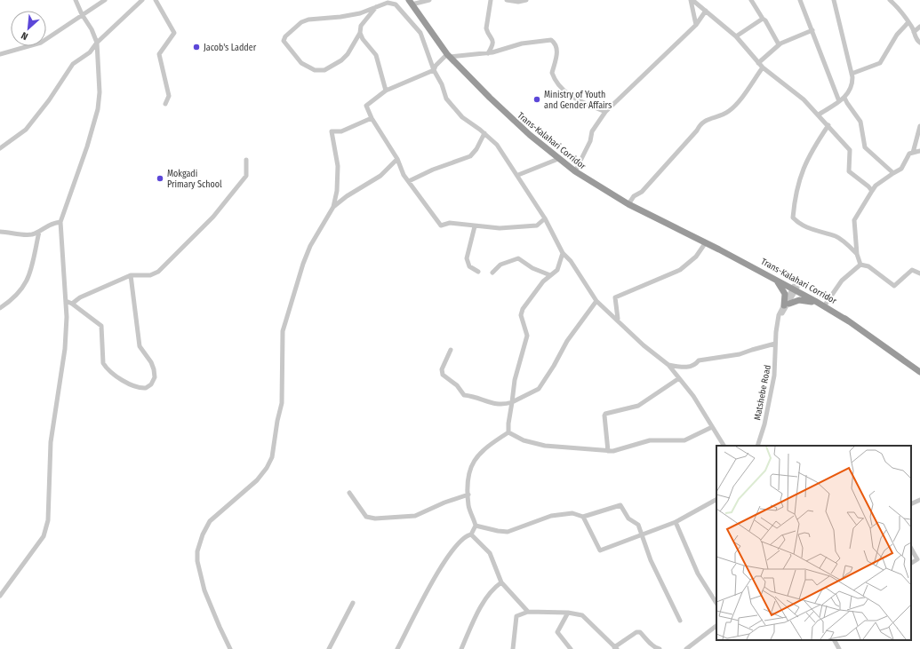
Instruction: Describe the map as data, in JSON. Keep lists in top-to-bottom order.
{
  "streets": {
    "highway": ["Trans-Kalahari Corridor"],
    "street": ["Matshebe Road"]
  },
  "places": ["Jacob's Ladder", "Ministry of Youth and Gender Affairs", "Mokgadi Primary School"],
  "north": "bottom left"
}
